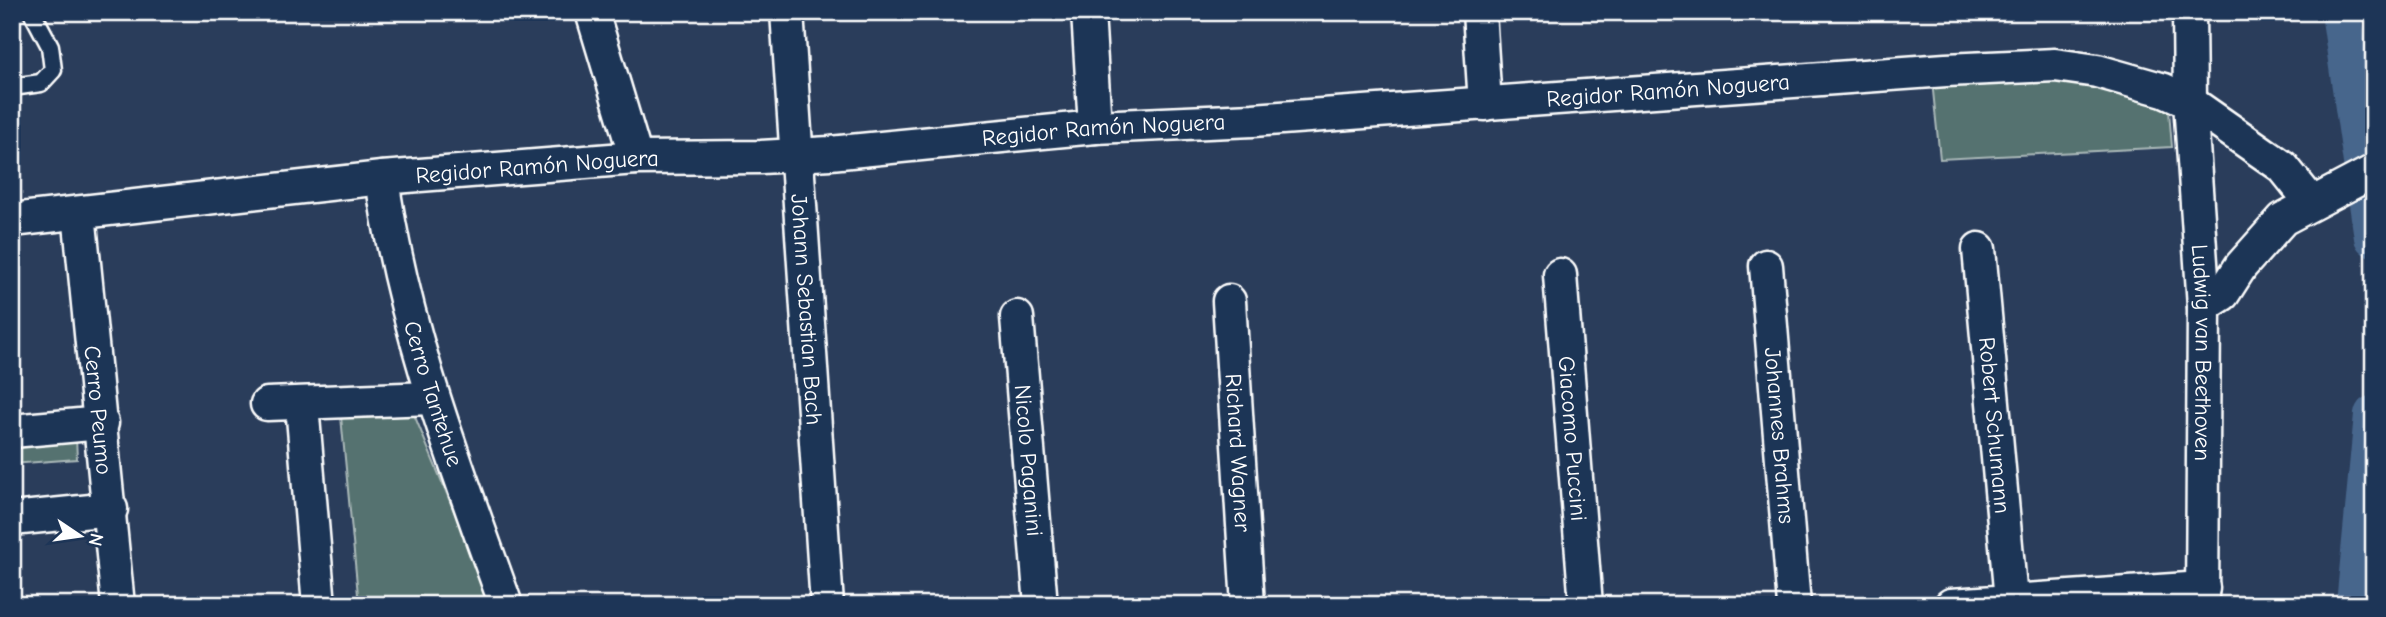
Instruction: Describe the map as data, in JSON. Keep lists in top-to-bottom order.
{
  "streets": {
    "street": [
      "Regidor Ramón Noguera",
      "Johann Sebastian Bach",
      "Ludwig van Beethoven",
      "Cerro Tantehue",
      "Cerro Peumo",
      "Robert Schumann",
      "Johannes Brahms",
      "Giacomo Puccini",
      "Richard Wagner",
      "Nicolo Paganini"
    ]
  },
  "crossings": [
    ["Regidor Ramón Noguera", "Johann Sebastian Bach"],
    ["Regidor Ramón Noguera", "Ludwig van Beethoven"],
    ["Regidor Ramón Noguera", "Cerro Tantehue"],
    ["Regidor Ramón Noguera", "Cerro Peumo"]
  ],
  "north": "right"
}
